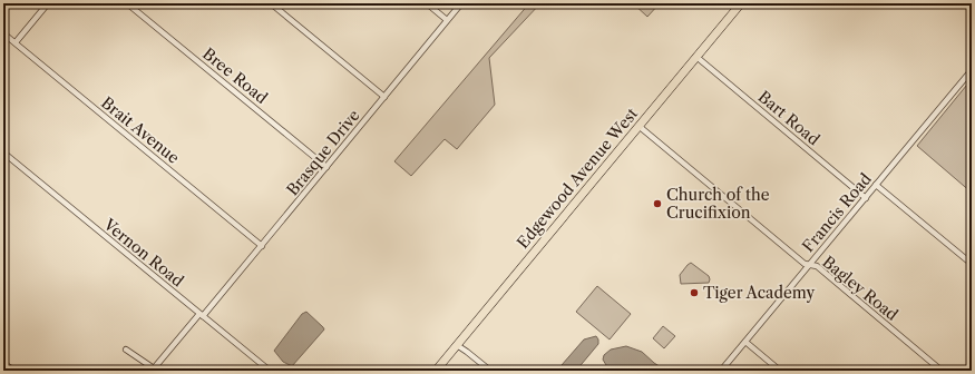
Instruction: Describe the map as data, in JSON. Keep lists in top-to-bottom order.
{
  "streets": {
    "main road": ["Edgewood Avenue West"],
    "street": [
      "Bree Road",
      "Bart Road",
      "Brait Avenue",
      "Brasque Drive",
      "Francis Road",
      "Vernon Road",
      "Bagley Road"
    ]
  },
  "crossings": [
    ["Bree Road", "Brasque Drive"],
    ["Bart Road", "Edgewood Avenue West"],
    ["Bart Road", "Francis Road"],
    ["Brait Avenue", "Brasque Drive"],
    ["Brasque Drive", "Vernon Road"],
    ["Edgewood Avenue West", "Bagley Road"],
    ["Francis Road", "Bagley Road"]
  ],
  "places": ["Church of the Crucifixion", "Tiger Academy"]
}
